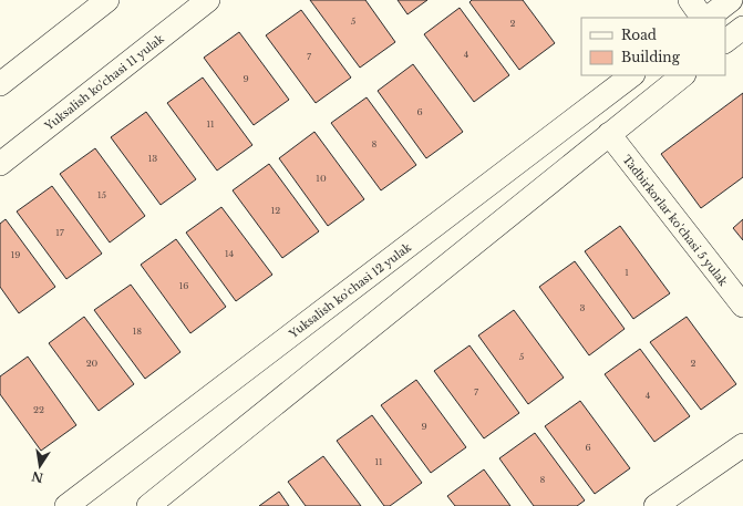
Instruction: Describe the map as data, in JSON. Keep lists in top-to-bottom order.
{
  "streets": {
    "street": ["Yuksalish ko'chasi 11 yulak", "Tadbirkorlar ko'chasi 5 yulak", "Yuksalish ko'chasi 12 yulak"]
  },
  "house_numbers": [
    "5",
    "2",
    "4",
    "7",
    "9",
    "6",
    "11",
    "8",
    "13",
    "10",
    "15",
    "12",
    "17",
    "14",
    "19",
    "1",
    "16",
    "3",
    "18",
    "5",
    "20",
    "2",
    "7",
    "4",
    "22",
    "9",
    "6",
    "11",
    "8"
  ],
  "legend": ["Road", "Building"],
  "north": "bottom"
}
